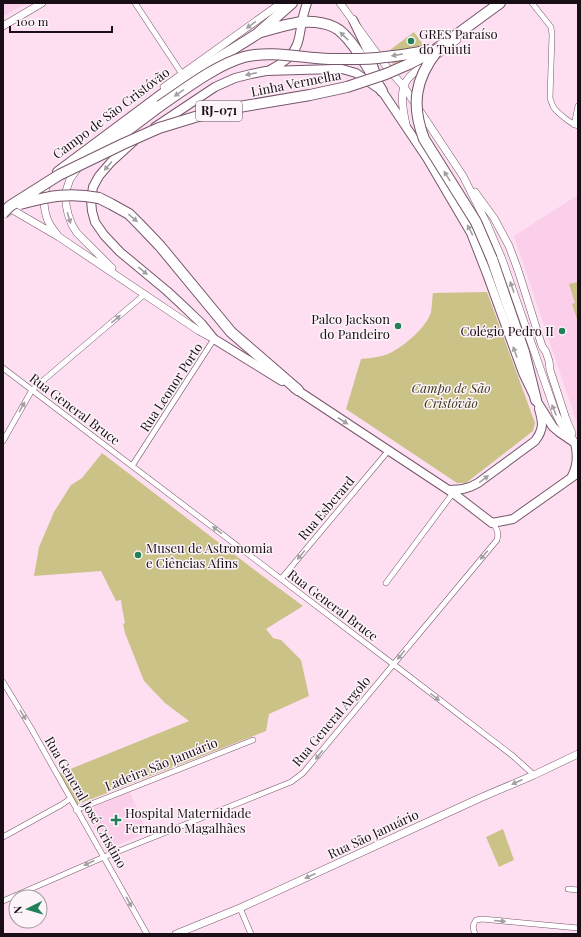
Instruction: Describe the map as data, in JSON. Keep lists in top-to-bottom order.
{
  "streets": {
    "highway": ["Linha Vermelha", "RJ-071"],
    "main road": ["Campo de São Cristóvão"],
    "street": [
      "Rua Leonor Porto",
      "Rua General Bruce",
      "Rua Esberard",
      "Rua General Argolo",
      "Ladeira São Januário",
      "Rua General José Cristino",
      "Rua São Januário"
    ]
  },
  "crossings": [
    ["Campo de São Cristóvão", "Rua Leonor Porto"],
    ["Campo de São Cristóvão", "Rua Esberard"],
    ["Campo de São Cristóvão", "Rua General Argolo"],
    ["Rua Leonor Porto", "Rua General Bruce"],
    ["Rua General Bruce", "Rua Esberard"],
    ["Rua General Bruce", "Rua General Argolo"],
    ["Rua General Bruce", "Rua São Januário"],
    ["Rua General Argolo", "Rua General José Cristino"],
    ["Ladeira São Januário", "Rua General José Cristino"]
  ],
  "one_way": [
    "Rua Esberard",
    "Rua General Argolo",
    "Rua General José Cristino",
    "Rua São Januário"
  ],
  "parks": ["Campo de São Cristóvão"],
  "places": {
    "other": [
      "GRES Paraíso do Tuiuti",
      "Palco Jackson do Pandeiro",
      "Colégio Pedro II",
      "Museu de Astronomia e Ciências Afins"
    ],
    "health": ["Hospital Maternidade Fernando Magalhães"]
  },
  "scale_bar": "100 m",
  "north": "left"
}
